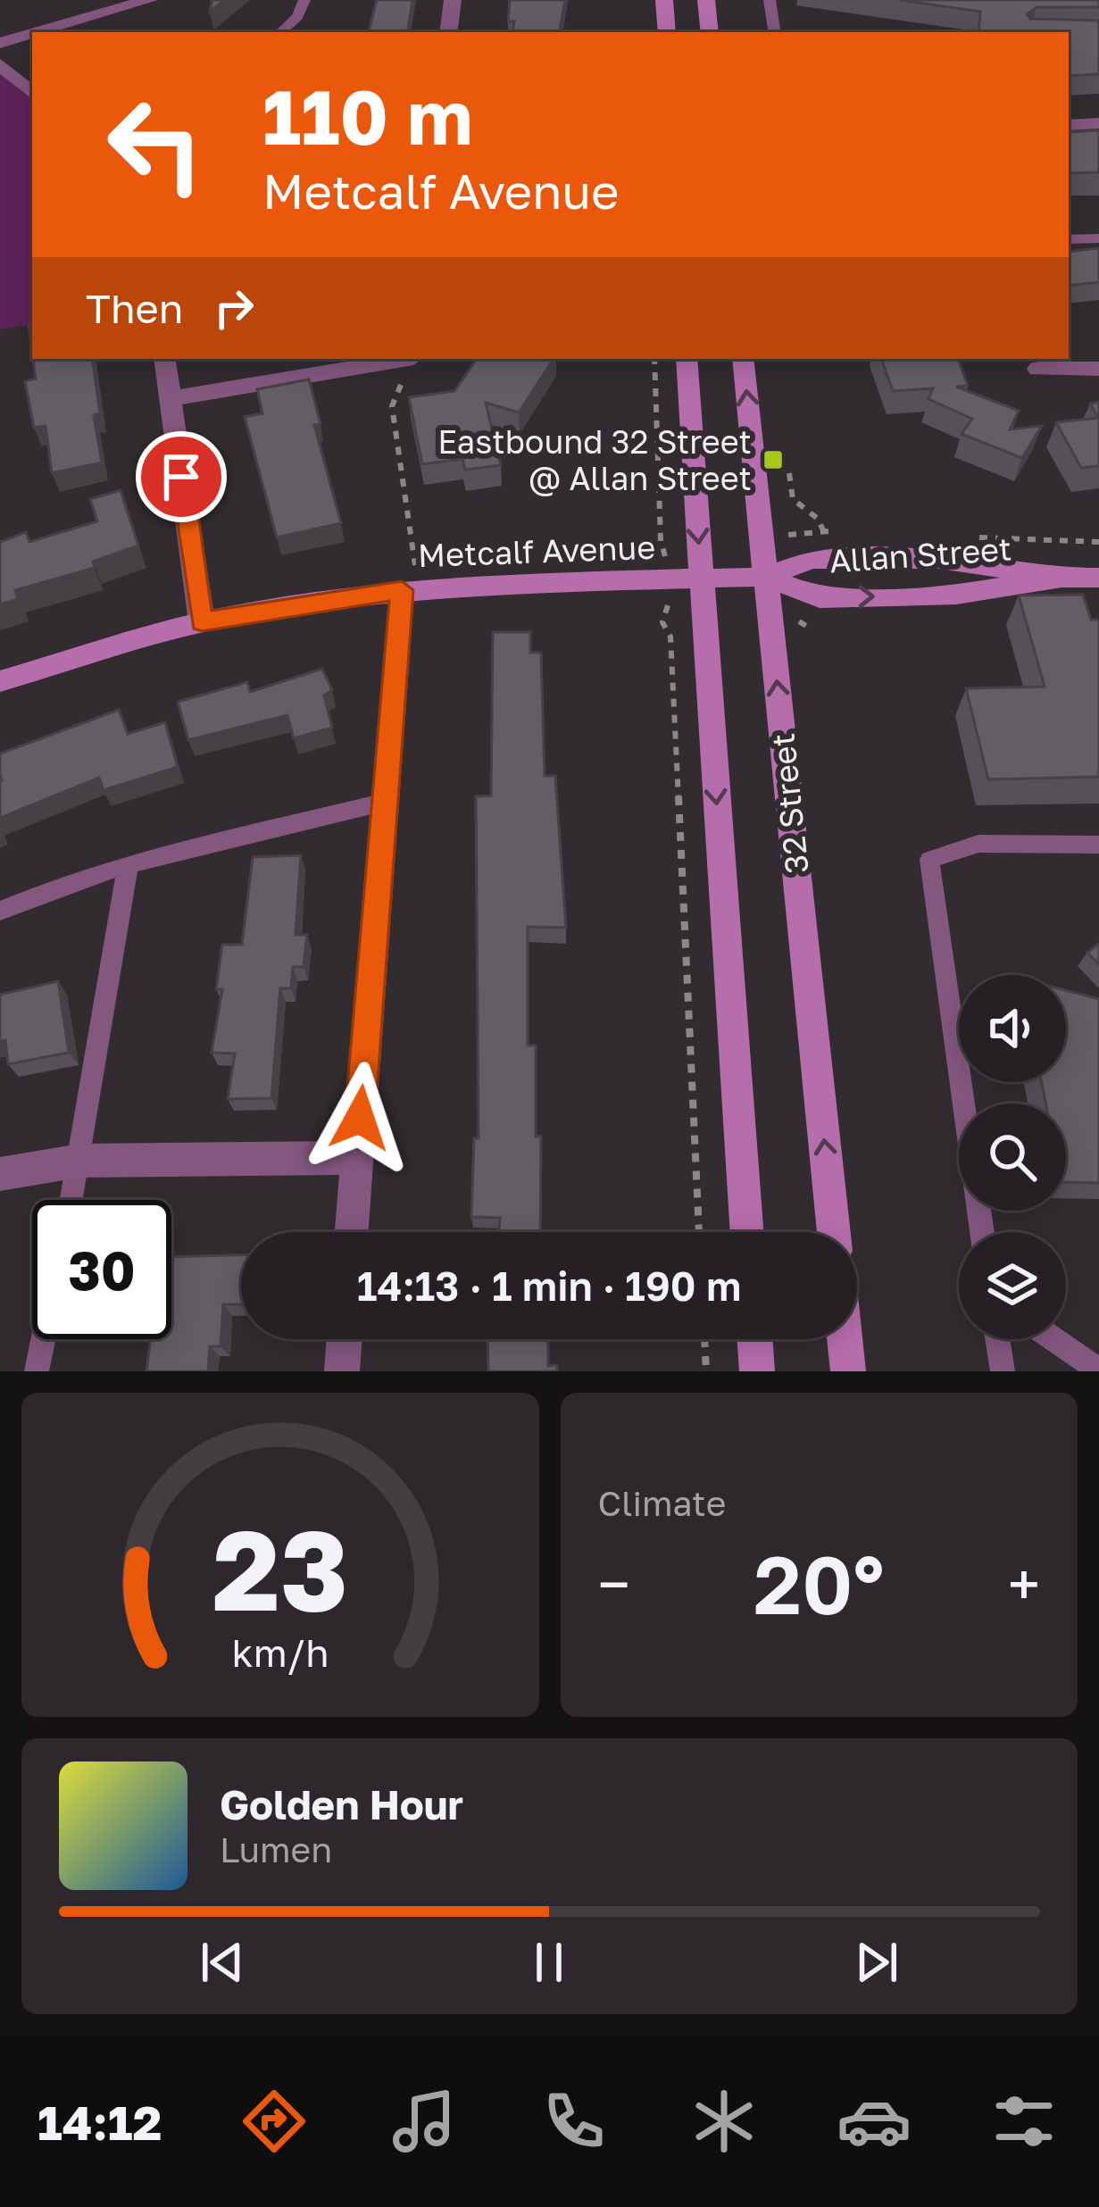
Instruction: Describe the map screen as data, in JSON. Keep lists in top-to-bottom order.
{
  "streets": {
    "main road": ["Metcalf Avenue", "Allan Street", "32 Street"]
  },
  "crossings": [
    ["Metcalf Avenue", "Allan Street"],
    ["Metcalf Avenue", "32 Street"],
    ["Allan Street", "32 Street"]
  ],
  "places": {
    "transit": ["Eastbound 32 Street @ Allan Street"]
  },
  "page": {
    "turn": ["110 m", "Metcalf Avenue"],
    "then": "Then",
    "limit": "30",
    "trip": "14:13 · 1 min · 190 m",
    "tile": "Climate",
    "heat": ["−", "20°", "+"],
    "song": ["Golden Hour", "Lumen"],
    "tabs": "14:12",
    "gauge": ["23", "km/h"]
  }
}
